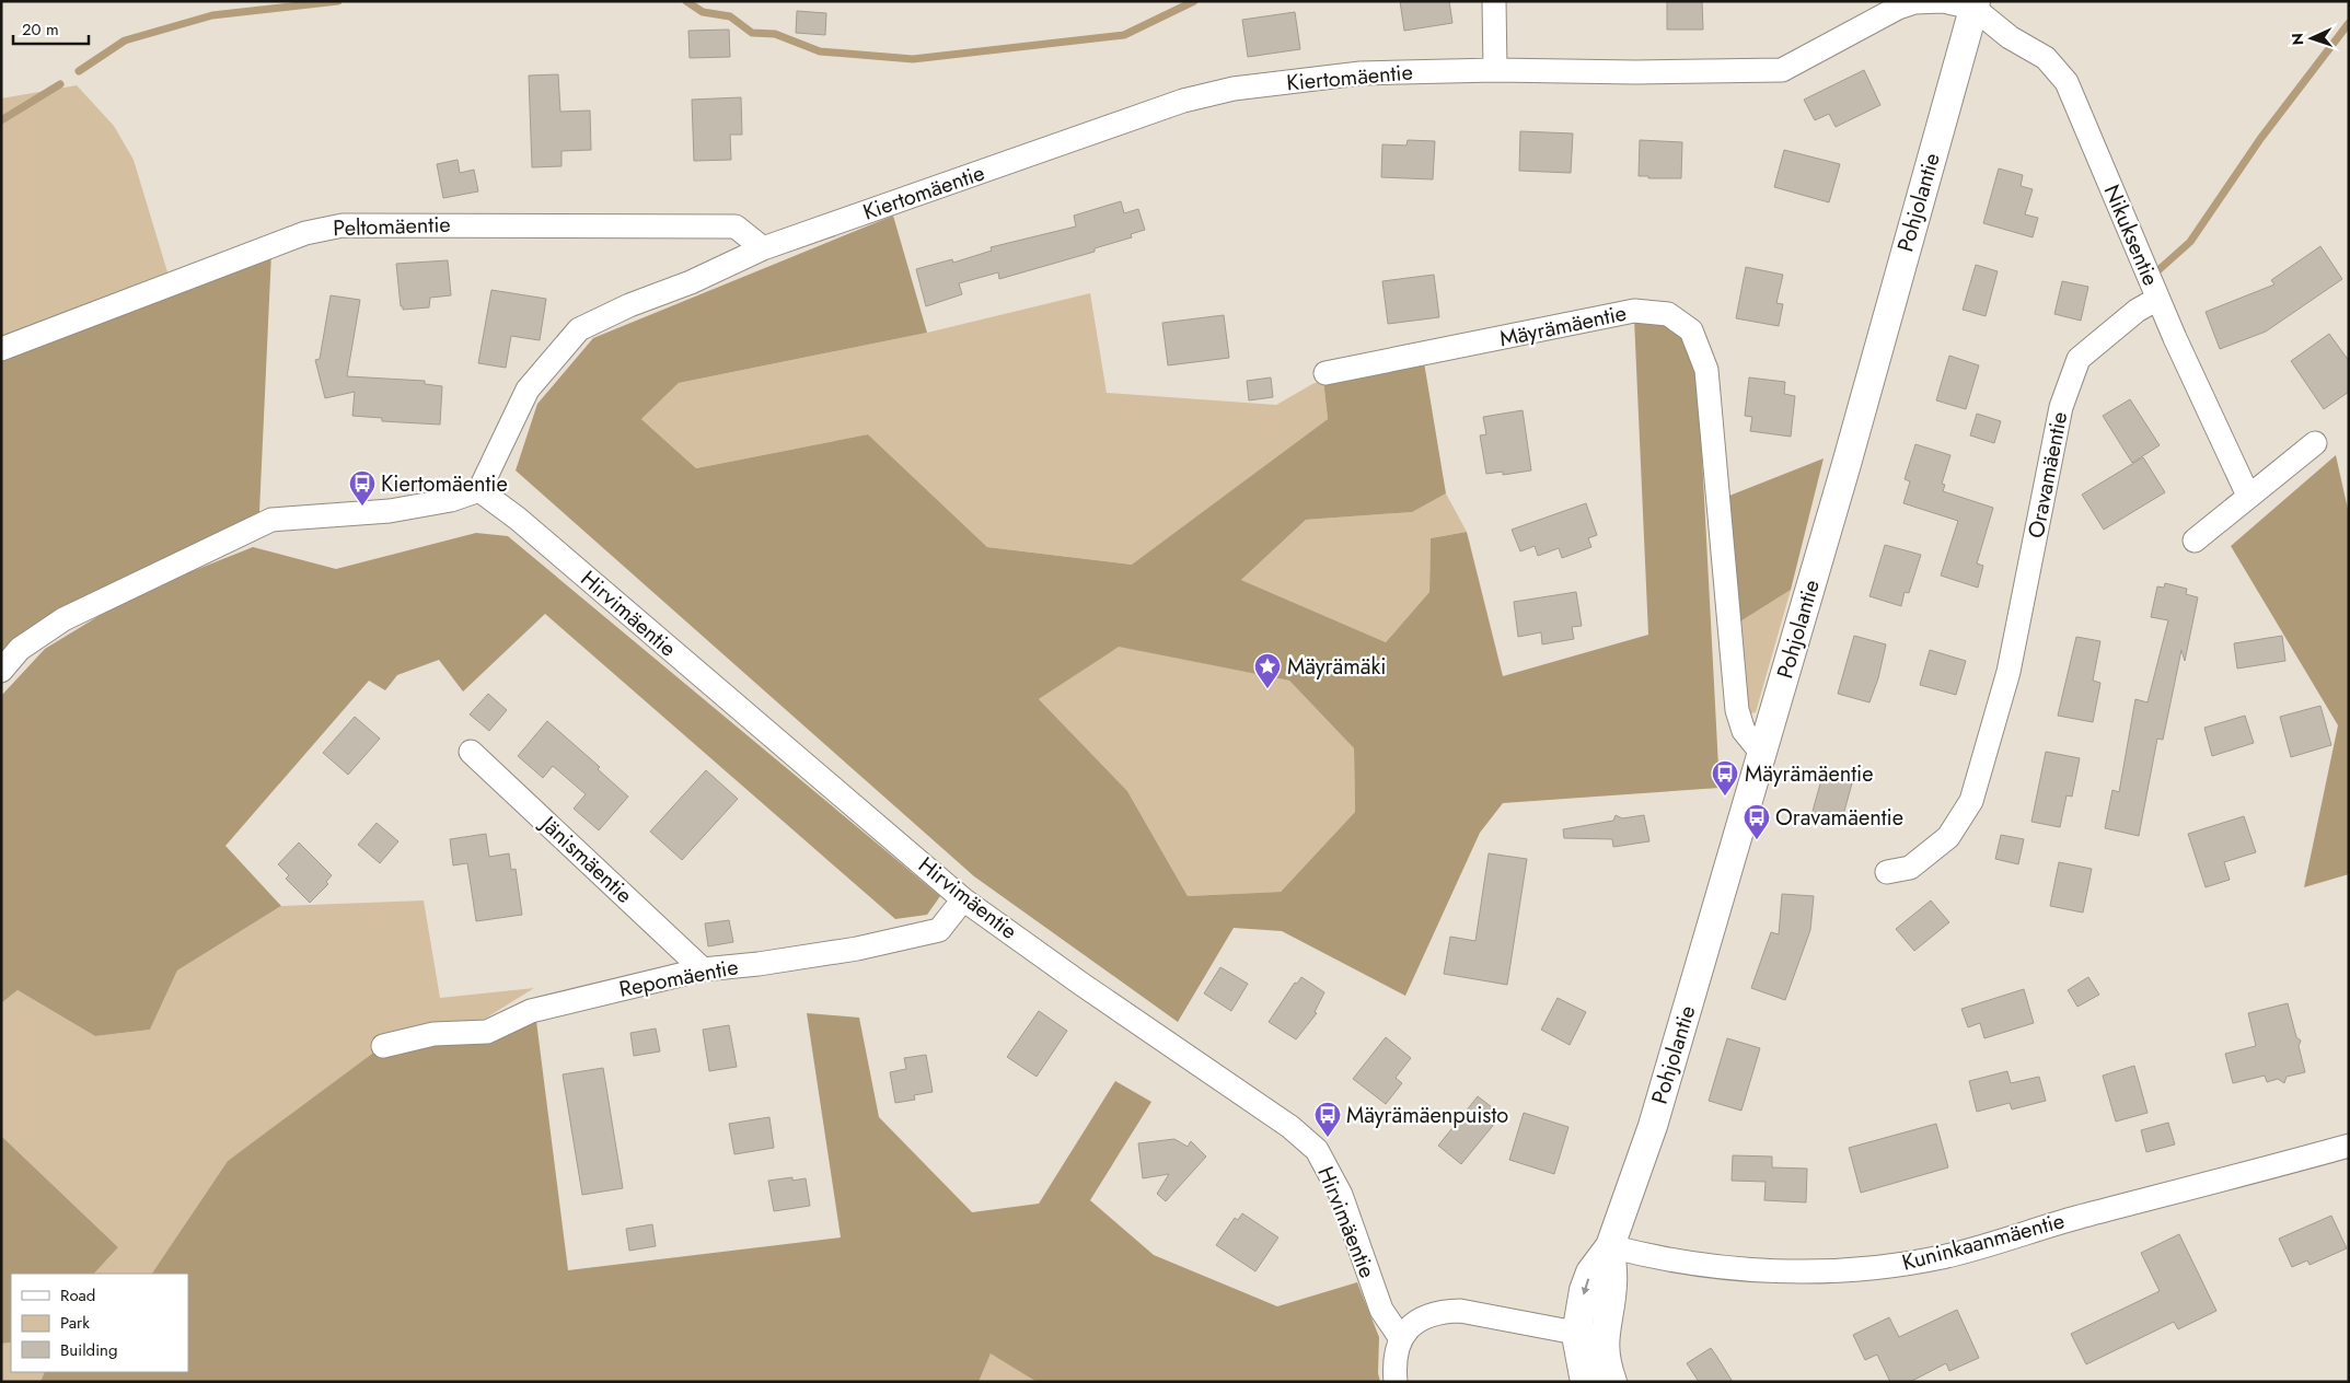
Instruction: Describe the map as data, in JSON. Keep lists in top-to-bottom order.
{
  "streets": {
    "street": [
      "Kiertomäentie",
      "Pohjolantie",
      "Peltomäentie",
      "Nikuksentie",
      "Mäyrämäentie",
      "Oravamäentie",
      "Hirvimäentie",
      "Jänismäentie",
      "Repomäentie",
      "Kuninkaanmäentie"
    ]
  },
  "crossings": [
    ["Kiertomäentie", "Pohjolantie"],
    ["Kiertomäentie", "Peltomäentie"],
    ["Kiertomäentie", "Nikuksentie"],
    ["Kiertomäentie", "Hirvimäentie"],
    ["Pohjolantie", "Nikuksentie"],
    ["Pohjolantie", "Mäyrämäentie"],
    ["Pohjolantie", "Kuninkaanmäentie"],
    ["Nikuksentie", "Oravamäentie"],
    ["Hirvimäentie", "Repomäentie"],
    ["Jänismäentie", "Repomäentie"]
  ],
  "places": {
    "bus stop": [
      "Kiertomäentie",
      "Mäyrämäentie",
      "Oravamäentie",
      "Mäyrämäenpuisto"
    ],
    "place": ["Mäyrämäki"]
  },
  "legend": ["Road", "Park", "Building"],
  "scale_bar": "20 m",
  "north": "left"
}
